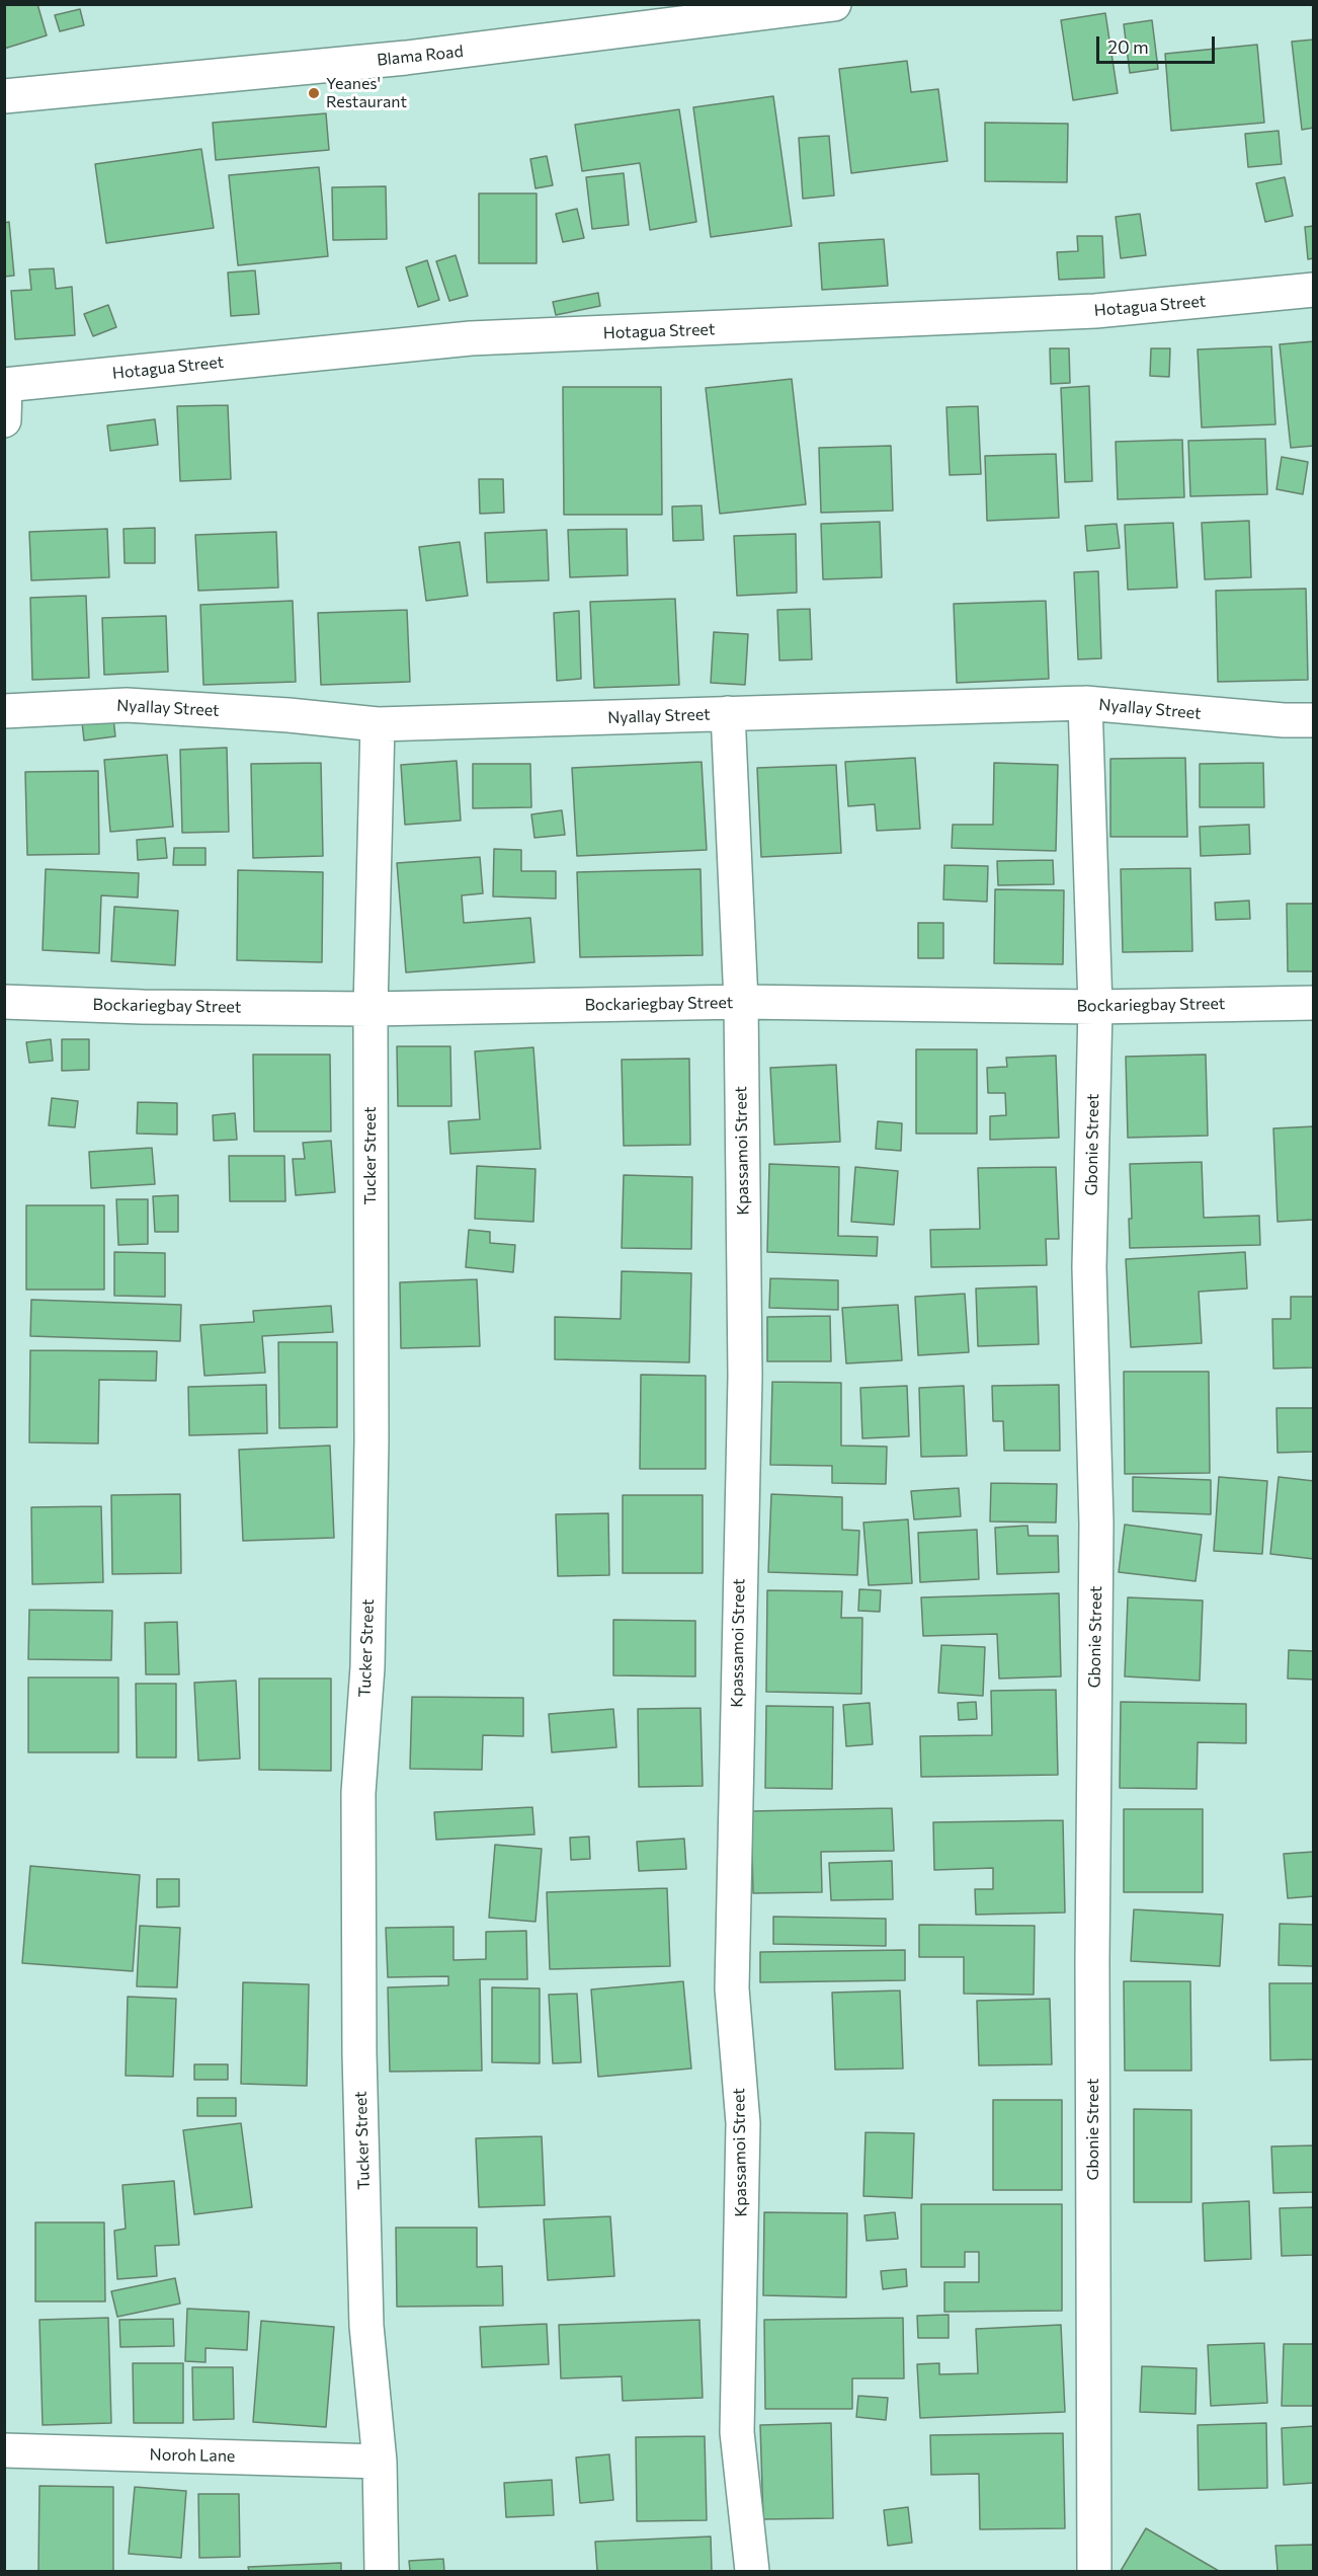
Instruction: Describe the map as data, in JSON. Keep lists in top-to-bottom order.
{
  "streets": {
    "street": [
      "Blama Road",
      "Hotagua Street",
      "Nyallay Street",
      "Bockariegbay Street",
      "Gbonie Street",
      "Kpassamoi Street",
      "Tucker Street",
      "Noroh Lane"
    ]
  },
  "crossings": [
    ["Nyallay Street", "Gbonie Street"],
    ["Nyallay Street", "Kpassamoi Street"],
    ["Nyallay Street", "Tucker Street"],
    ["Bockariegbay Street", "Gbonie Street"],
    ["Bockariegbay Street", "Kpassamoi Street"],
    ["Bockariegbay Street", "Tucker Street"],
    ["Tucker Street", "Noroh Lane"]
  ],
  "places": ["Yeanes' Restaurant"],
  "scale_bar": "20 m"
}
